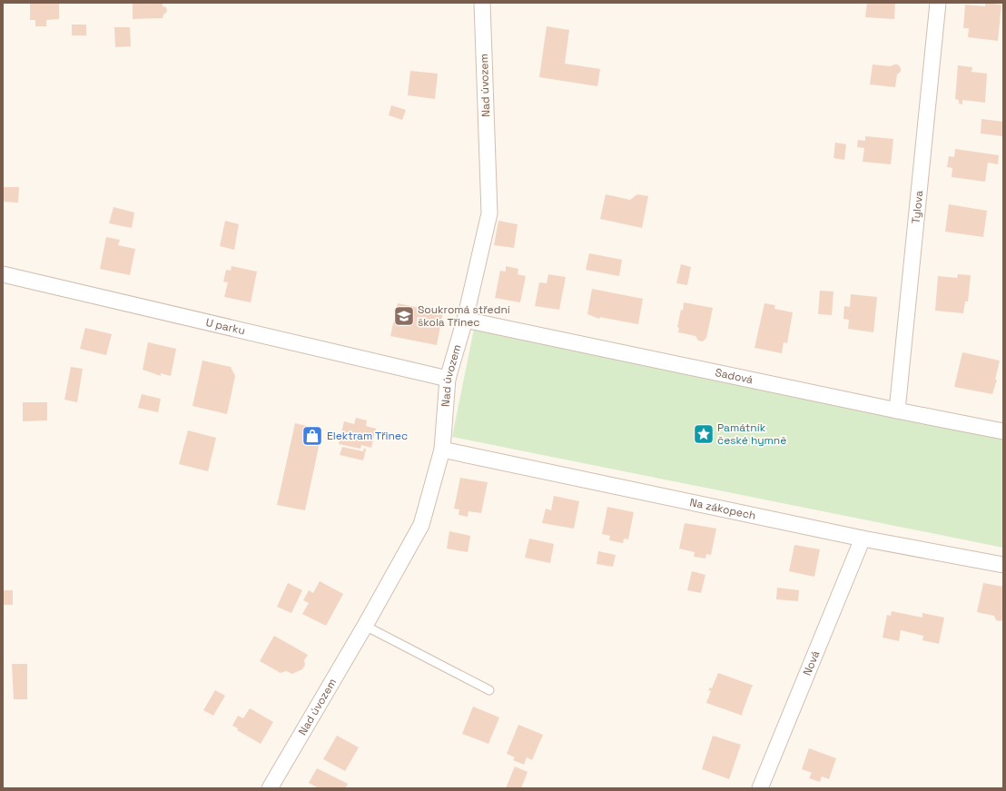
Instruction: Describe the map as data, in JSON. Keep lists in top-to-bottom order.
{
  "streets": {
    "street": [
      "Nad úvozem",
      "Tylova",
      "U parku",
      "Sadová",
      "Na zákopech",
      "Nová"
    ]
  },
  "crossings": [
    ["Nad úvozem", "U parku"],
    ["Nad úvozem", "Sadová"],
    ["Nad úvozem", "Na zákopech"],
    ["Tylova", "Sadová"],
    ["Na zákopech", "Nová"]
  ],
  "places": {
    "school or university": ["Soukromá střední škola Třinec"],
    "place": ["Památník české hymně"],
    "shop": ["Elektram Třinec"]
  }
}
